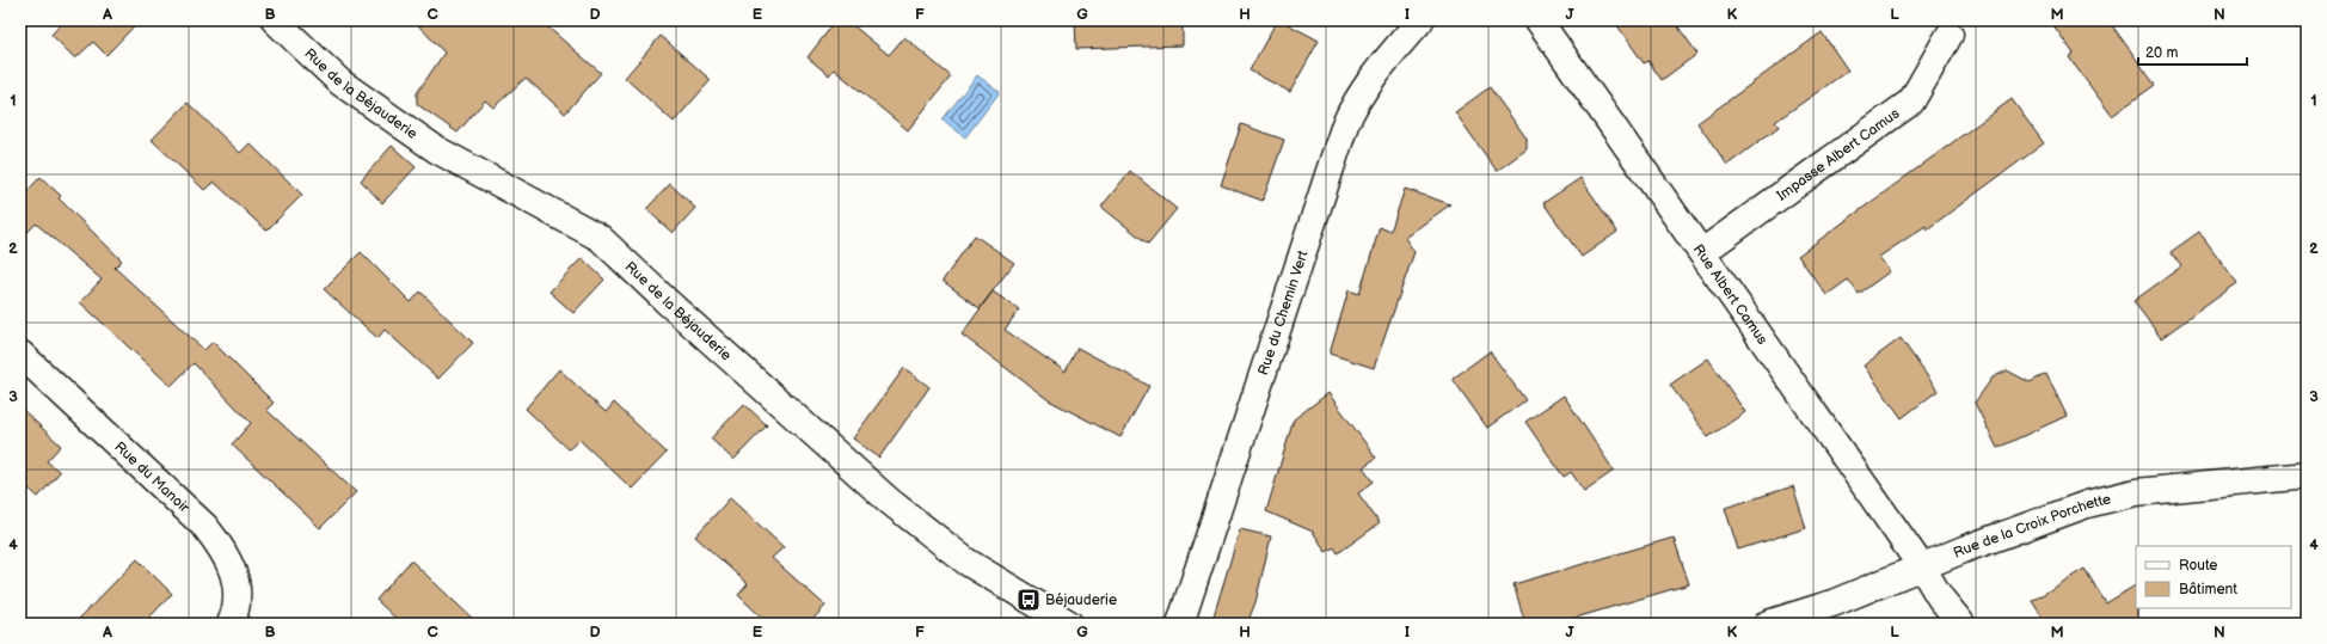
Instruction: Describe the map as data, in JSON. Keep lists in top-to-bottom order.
{
  "streets": {
    "street": [
      "Rue de la Béjauderie",
      "Impasse Albert Camus",
      "Rue Albert Camus",
      "Rue du Chemin Vert",
      "Rue du Manoir",
      "Rue de la Croix Porchette"
    ]
  },
  "crossings": [
    ["Impasse Albert Camus", "Rue Albert Camus"],
    ["Rue Albert Camus", "Rue de la Croix Porchette"]
  ],
  "places": {
    "bus stop": ["Béjauderie"]
  },
  "legend": ["Route", "Bâtiment"],
  "scale_bar": "20 m",
  "grid": {
    "columns": [
      "A",
      "B",
      "C",
      "D",
      "E",
      "F",
      "G",
      "H",
      "I",
      "J",
      "K",
      "L",
      "M",
      "N"
    ],
    "rows": [
      "1",
      "2",
      "3",
      "4"
    ]
  }
}
